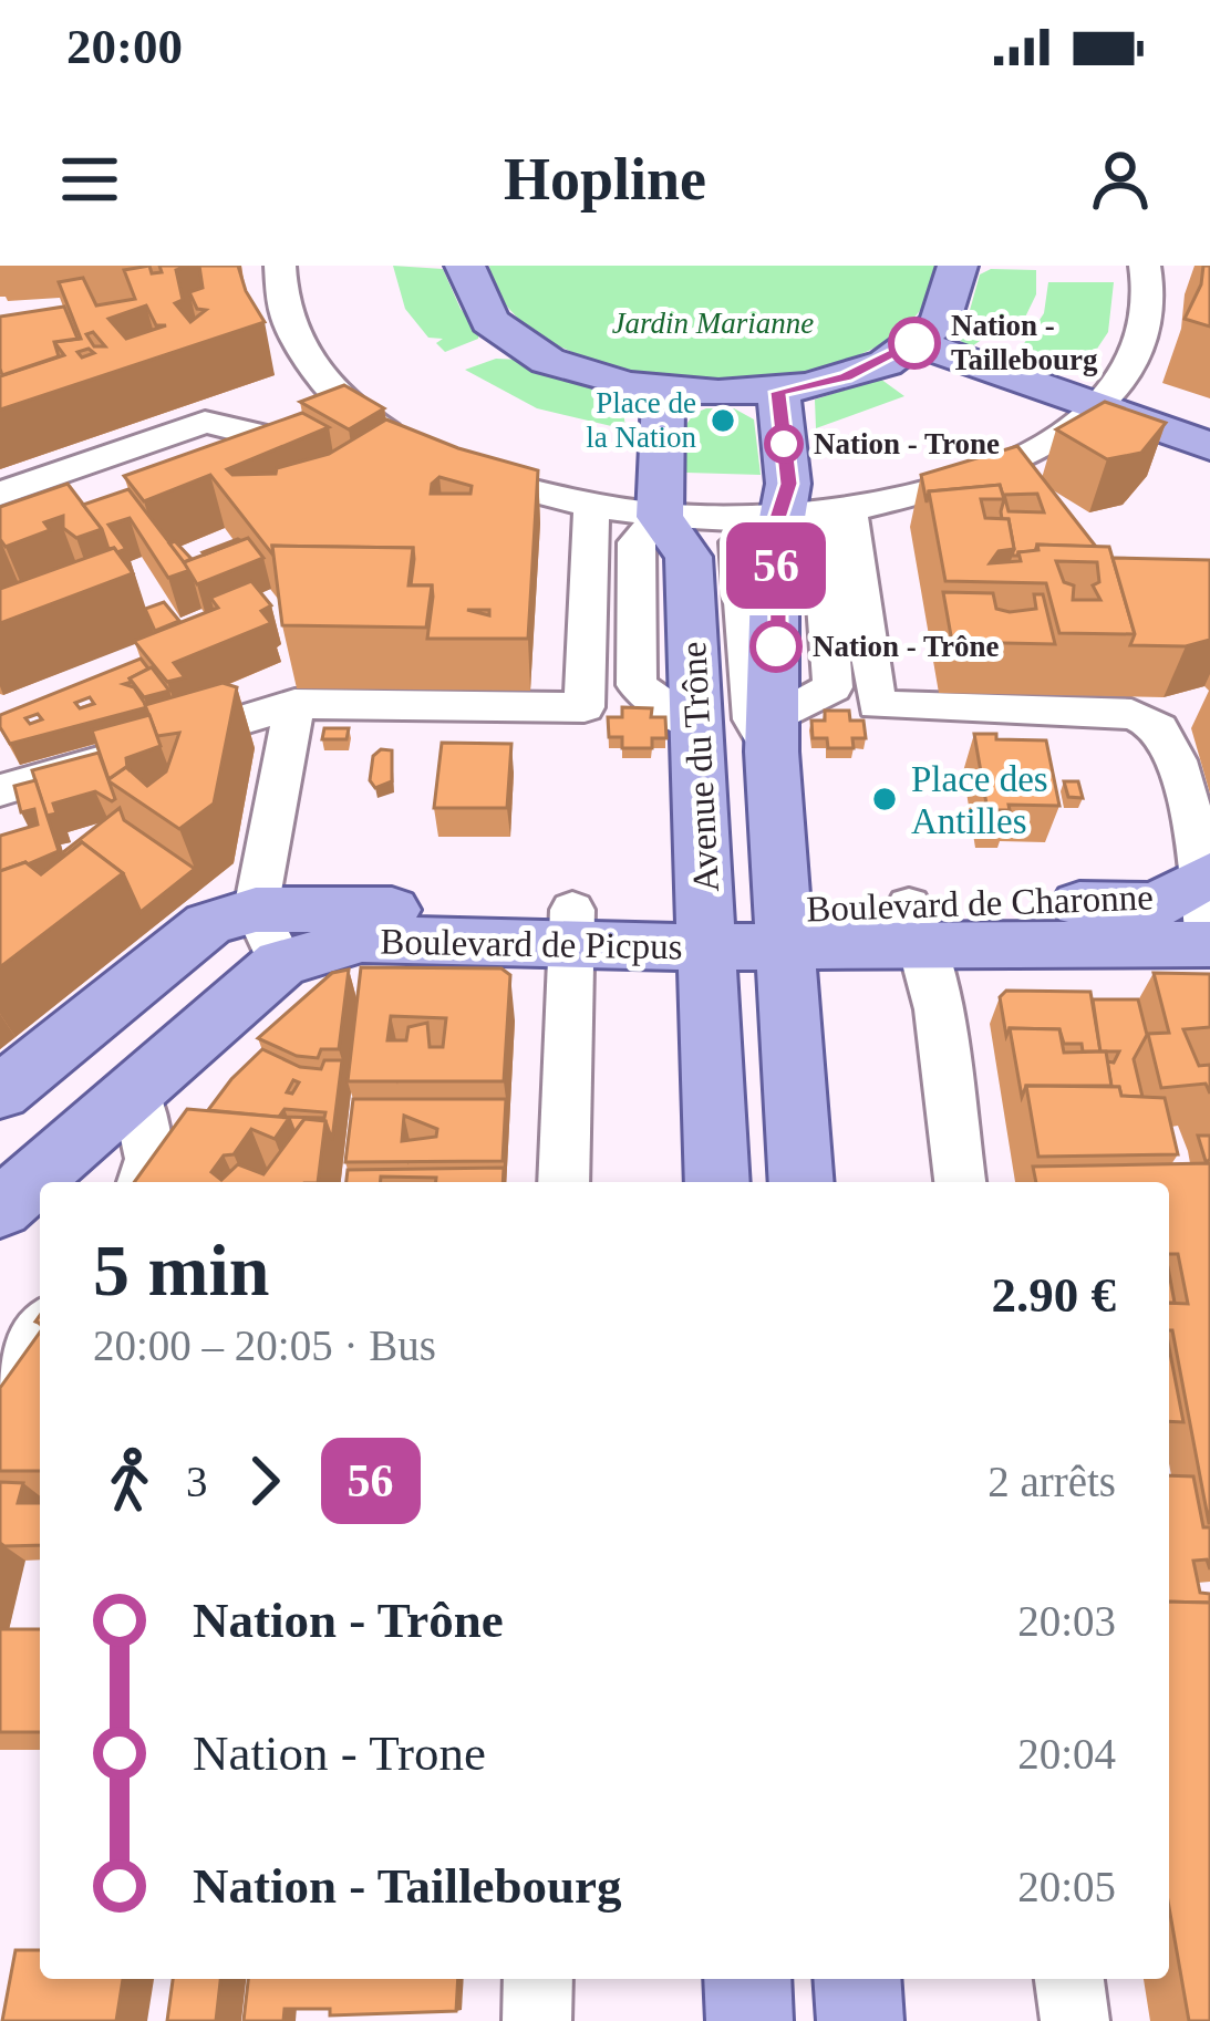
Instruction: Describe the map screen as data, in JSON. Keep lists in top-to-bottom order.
{
  "streets": {
    "main road": ["Avenue du Trône", "Boulevard de Charonne", "Boulevard de Picpus"]
  },
  "crossings": [
    ["Avenue du Trône", "Boulevard de Charonne"],
    ["Avenue du Trône", "Boulevard de Picpus"],
    ["Boulevard de Charonne", "Boulevard de Picpus"]
  ],
  "parks": ["Jardin Marianne"],
  "places": [
    "Nation - Taillebourg",
    "Place de la Nation",
    "Nation - Trone",
    "Nation - Trône",
    "Place des Antilles"
  ],
  "lines": ["bus line 56"],
  "page": {
    "status": "20:00",
    "header": "Hopline",
    "on_map": "56",
    "heading": ["5 min", "20:00 – 20:05 · Bus", "2.90 €"],
    "legs": ["3", "56", "2 arrêts"],
    "list": [
      {
        "name": "Nation - Trône",
        "value": "20:03"
      },
      {
        "name": "Nation - Trone",
        "value": "20:04"
      },
      {
        "name": "Nation - Taillebourg",
        "value": "20:05"
      }
    ]
  }
}
